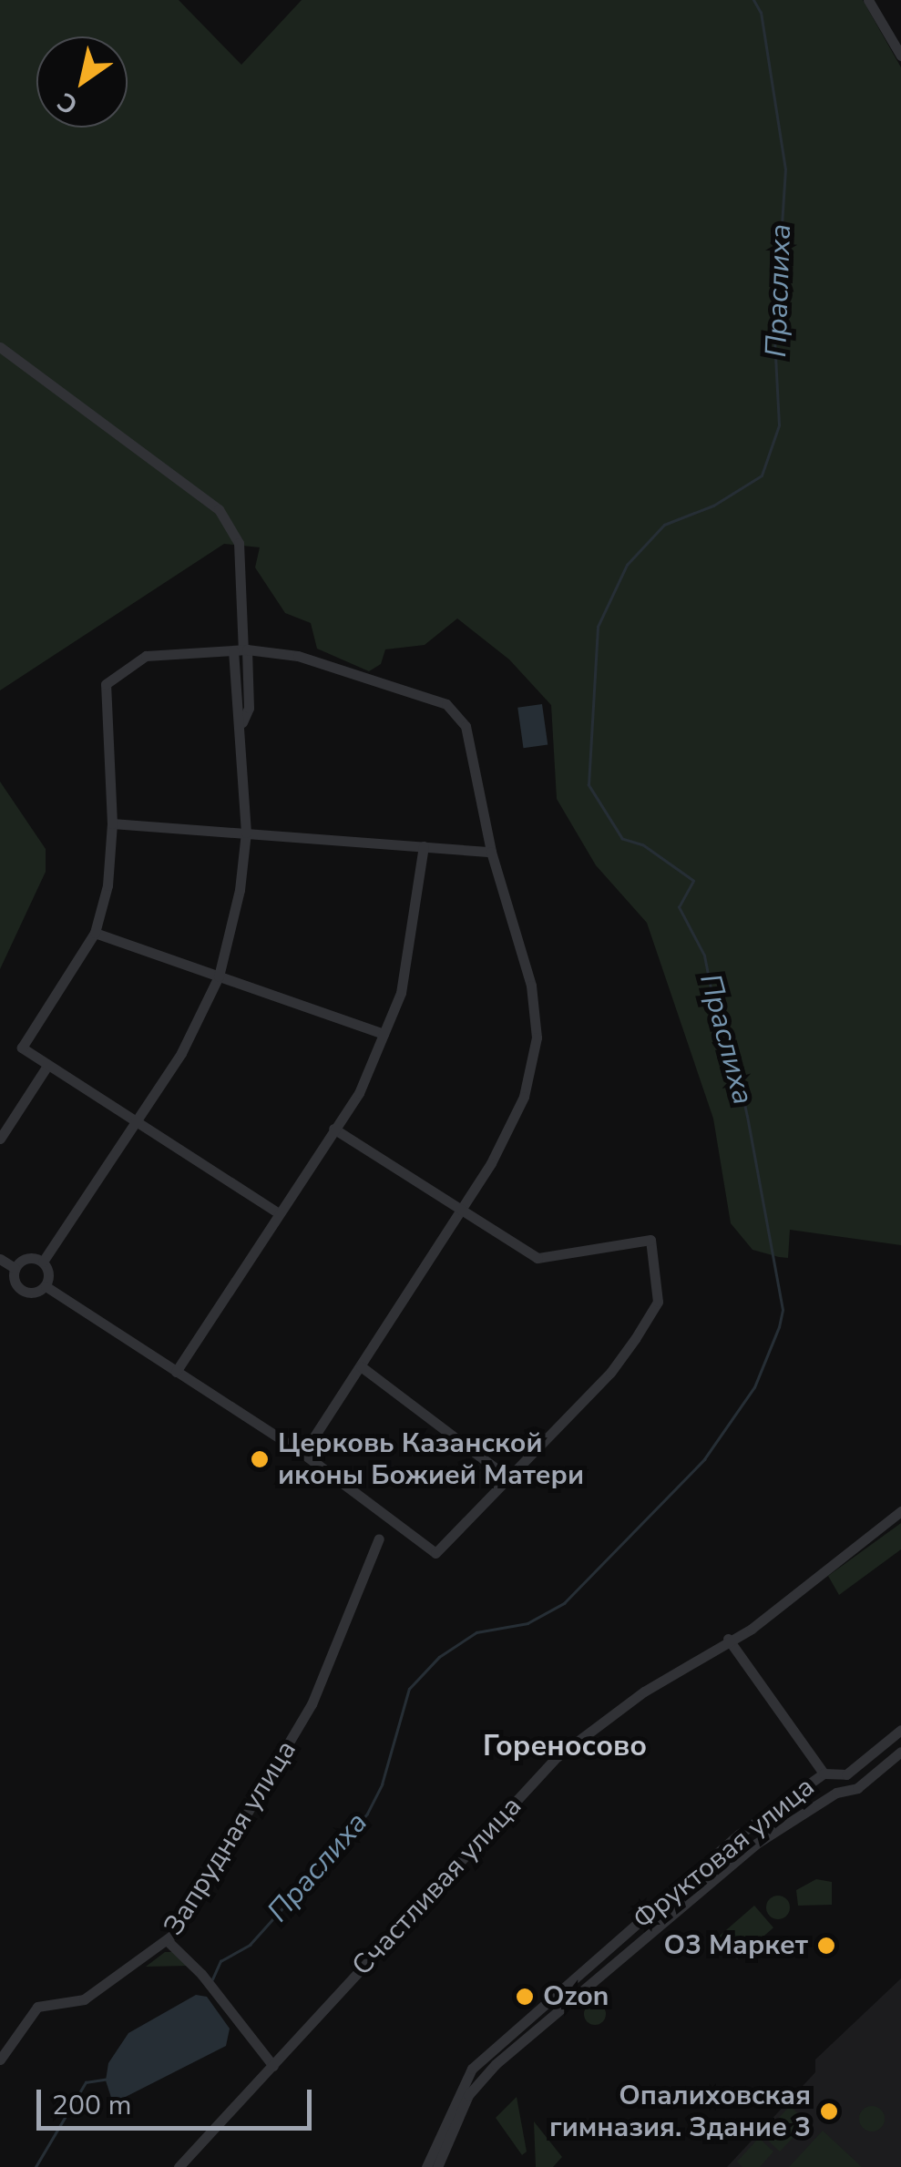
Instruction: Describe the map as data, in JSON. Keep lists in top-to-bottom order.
{
  "streets": {
    "street": ["Запрудная улица", "Фруктовая улица", "Счастливая улица"]
  },
  "districts": ["Гореносово"],
  "water": ["Праслиха"],
  "places": [
    "Церковь Казанской иконы Божией Матери",
    "О3 Маркет",
    "Ozon",
    "Опалиховская гимназия. Здание 3"
  ],
  "scale_bar": "200 m",
  "north": "bottom left"
}
